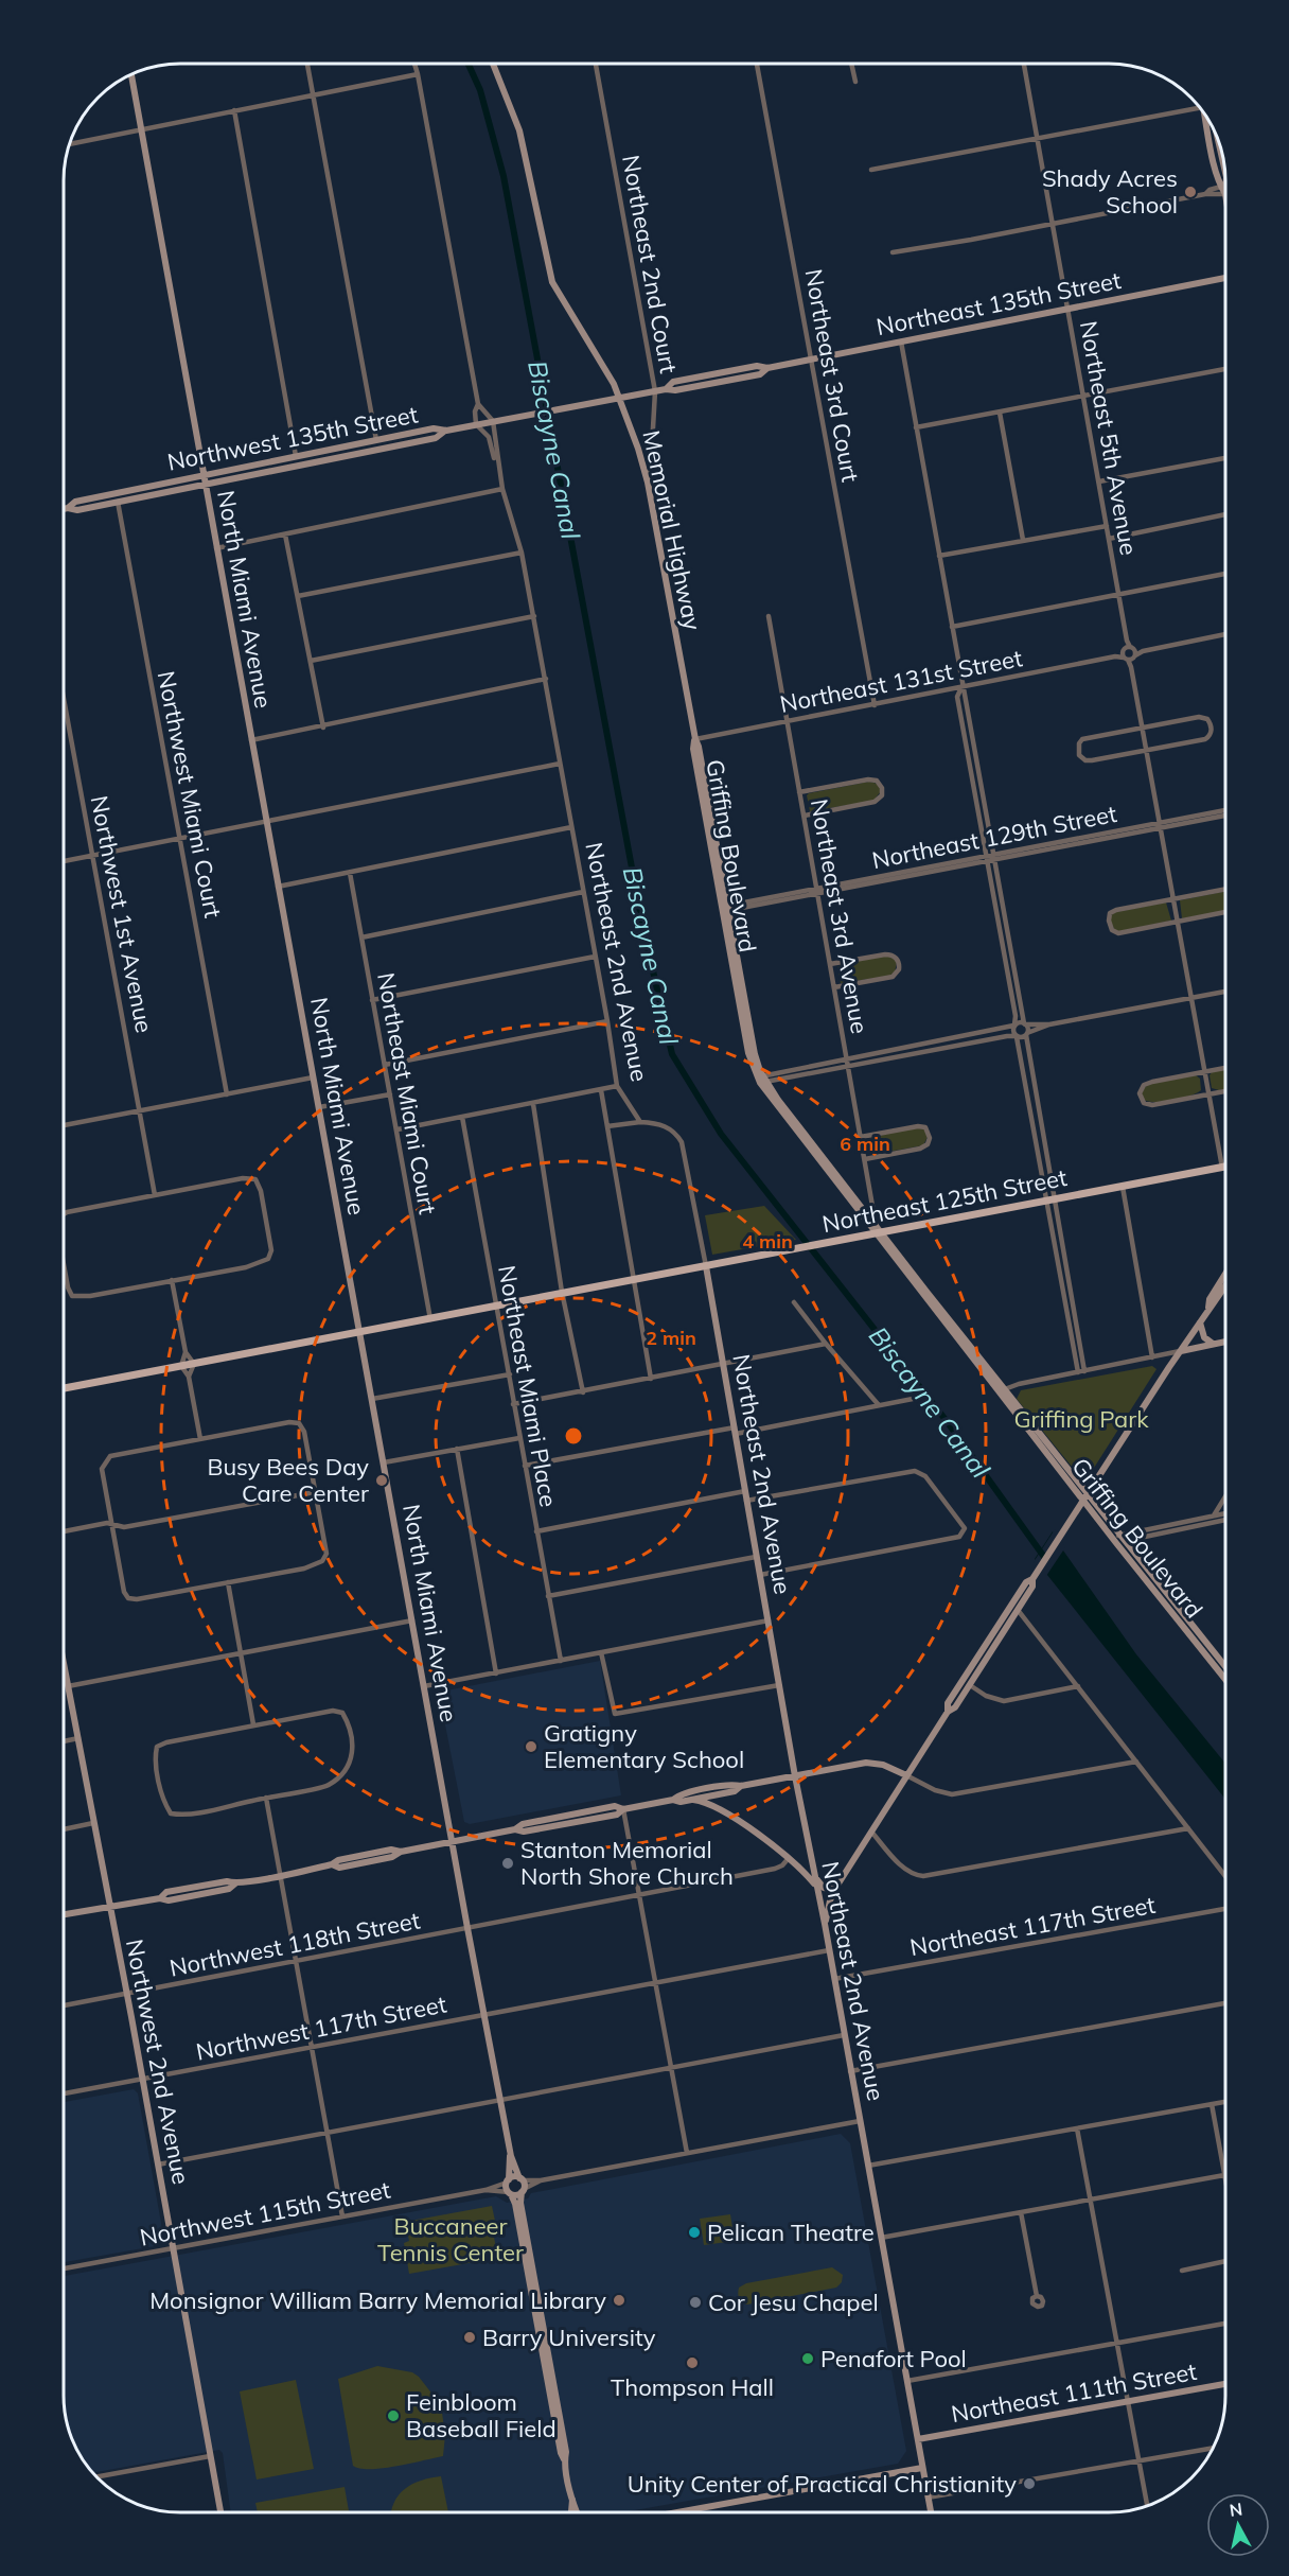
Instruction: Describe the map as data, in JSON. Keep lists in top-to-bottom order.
{
  "streets": {
    "main road": ["Northeast 125th Street"],
    "street": [
      "Northeast 2nd Court",
      "Northeast 135th Street",
      "Northeast 3rd Court",
      "Northwest 135th Street",
      "Northeast 5th Avenue",
      "Memorial Highway",
      "North Miami Avenue",
      "Northeast 131st Street",
      "Northwest Miami Court",
      "Northeast 129th Street",
      "Griffing Boulevard",
      "Northwest 1st Avenue",
      "Northeast 3rd Avenue",
      "Northeast 2nd Avenue",
      "Northeast Miami Court",
      "Northeast Miami Place",
      "Northeast 117th Street",
      "Northwest 118th Street",
      "Northwest 117th Street",
      "Northwest 2nd Avenue",
      "Northwest 115th Street",
      "Northeast 111th Street"
    ]
  },
  "crossings": [
    ["Northeast 2nd Court", "Northeast 135th Street"],
    ["Northeast 2nd Court", "Memorial Highway"],
    ["Northeast 135th Street", "Northeast 3rd Court"],
    ["Northeast 135th Street", "Northwest 135th Street"],
    ["Northeast 135th Street", "Northeast 5th Avenue"],
    ["Northeast 135th Street", "Memorial Highway"],
    ["Northeast 135th Street", "Northeast 2nd Avenue"],
    ["Northeast 3rd Court", "Northeast 131st Street"],
    ["Northwest 135th Street", "North Miami Avenue"],
    ["Northwest 135th Street", "Northwest Miami Court"],
    ["Northeast 5th Avenue", "Northeast 131st Street"],
    ["Northeast 5th Avenue", "Northeast 129th Street"],
    ["Northeast 5th Avenue", "Northeast 125th Street"],
    ["Memorial Highway", "Northeast 131st Street"],
    ["Memorial Highway", "Griffing Boulevard"],
    ["North Miami Avenue", "Northeast 125th Street"],
    ["North Miami Avenue", "Northwest 118th Street"],
    ["North Miami Avenue", "Northwest 117th Street"],
    ["Northeast 131st Street", "Griffing Boulevard"],
    ["Northeast 131st Street", "Northeast 3rd Avenue"],
    ["Northeast 129th Street", "Griffing Boulevard"],
    ["Northeast 129th Street", "Northeast 3rd Avenue"],
    ["Griffing Boulevard", "Northeast 3rd Avenue"],
    ["Griffing Boulevard", "Northeast 125th Street"],
    ["Northeast 2nd Avenue", "Northeast 125th Street"],
    ["Northeast 2nd Avenue", "Northeast 117th Street"],
    ["Northeast 2nd Avenue", "Northeast 111th Street"],
    ["Northeast Miami Court", "Northeast 125th Street"],
    ["Northeast 125th Street", "Northeast Miami Place"],
    ["Northwest 118th Street", "Northwest 2nd Avenue"],
    ["Northwest 117th Street", "Northwest 2nd Avenue"],
    ["Northwest 2nd Avenue", "Northwest 115th Street"]
  ],
  "water": ["Biscayne Canal"],
  "parks": ["Griffing Park", "Buccaneer Tennis Center"],
  "places": [
    "Shady Acres School",
    "Busy Bees Day Care Center",
    "Gratigny Elementary School",
    "Stanton Memorial North Shore Church",
    "Pelican Theatre",
    "Monsignor William Barry Memorial Library",
    "Cor Jesu Chapel",
    "Barry University",
    "Penafort Pool",
    "Thompson Hall",
    "Feinbloom Baseball Field",
    "Unity Center of Practical Christianity"
  ],
  "north": "top",
  "rings": ["6 min", "4 min", "2 min"]
}
